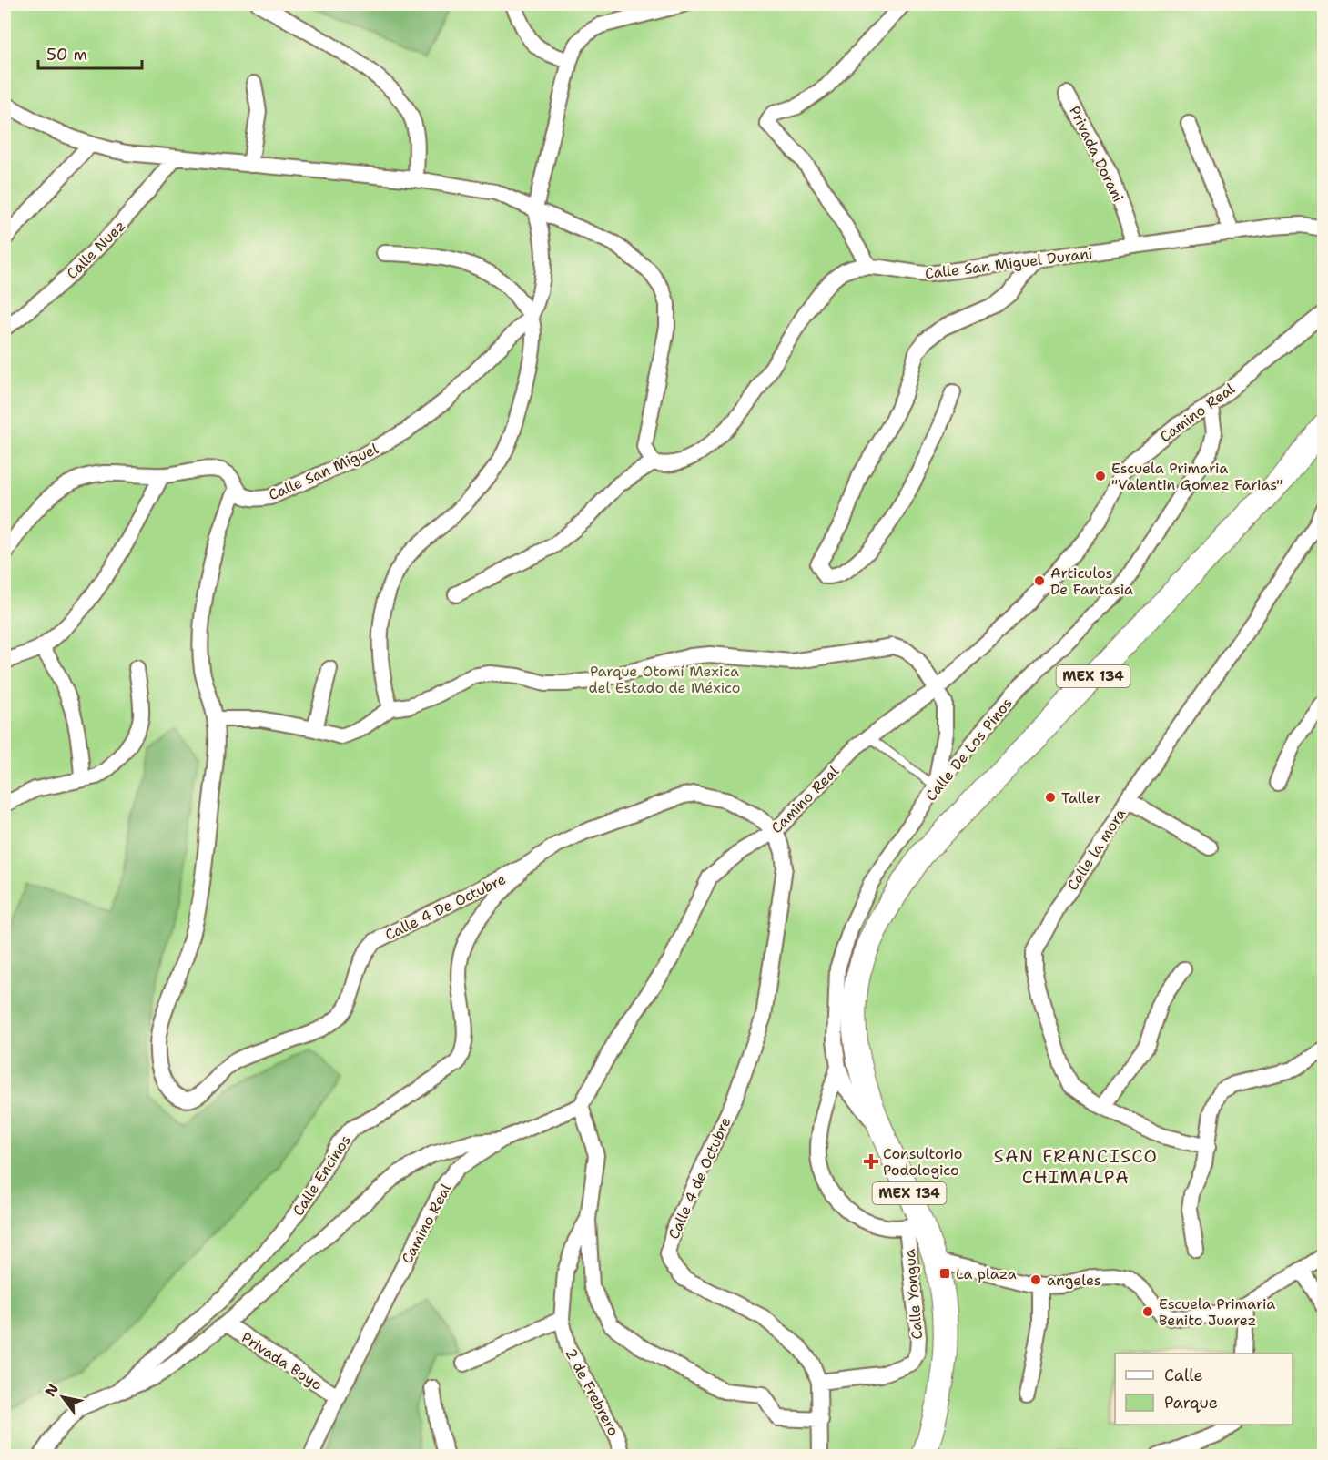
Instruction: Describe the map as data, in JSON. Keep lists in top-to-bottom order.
{
  "streets": {
    "main road": ["MEX 134"],
    "street": [
      "Privada Dorani",
      "Calle Nuez",
      "Calle San Miguel Durani",
      "Camino Real",
      "Calle San Miguel",
      "Calle De Los Pinos",
      "Calle la mora",
      "Calle 4 De Octubre",
      "Calle Encinos",
      "Calle 4 de Octubre",
      "Calle Yongua",
      "Privada Boyo",
      "2 de Frebrero"
    ]
  },
  "crossings": [
    ["Privada Dorani", "Calle San Miguel Durani"],
    ["Camino Real", "Calle De Los Pinos"],
    ["Camino Real", "Calle 4 De Octubre"],
    ["Camino Real", "Calle 4 de Octubre"],
    ["Camino Real", "Privada Boyo"],
    ["Camino Real", "2 de Frebrero"],
    ["MEX 134", "Calle De Los Pinos"],
    ["MEX 134", "Calle Yongua"],
    ["Calle 4 De Octubre", "Calle Encinos"],
    ["Calle 4 De Octubre", "Calle 4 de Octubre"],
    ["Calle 4 de Octubre", "Calle Yongua"]
  ],
  "districts": ["SAN FRANCISCO CHIMALPA"],
  "parks": ["Parque Otomí Mexica del Estado de México"],
  "places": {
    "other": [
      "Escuela Primaria \"Valentin Gomez Farias\"",
      "Articulos De Fantasia",
      "Taller",
      "angeles",
      "Escuela Primaria Benito Juarez"
    ],
    "health": ["Consultorio Podologico"],
    "transit": ["La plaza"]
  },
  "legend": ["Calle", "Parque"],
  "scale_bar": "50 m",
  "north": "top left"
}
